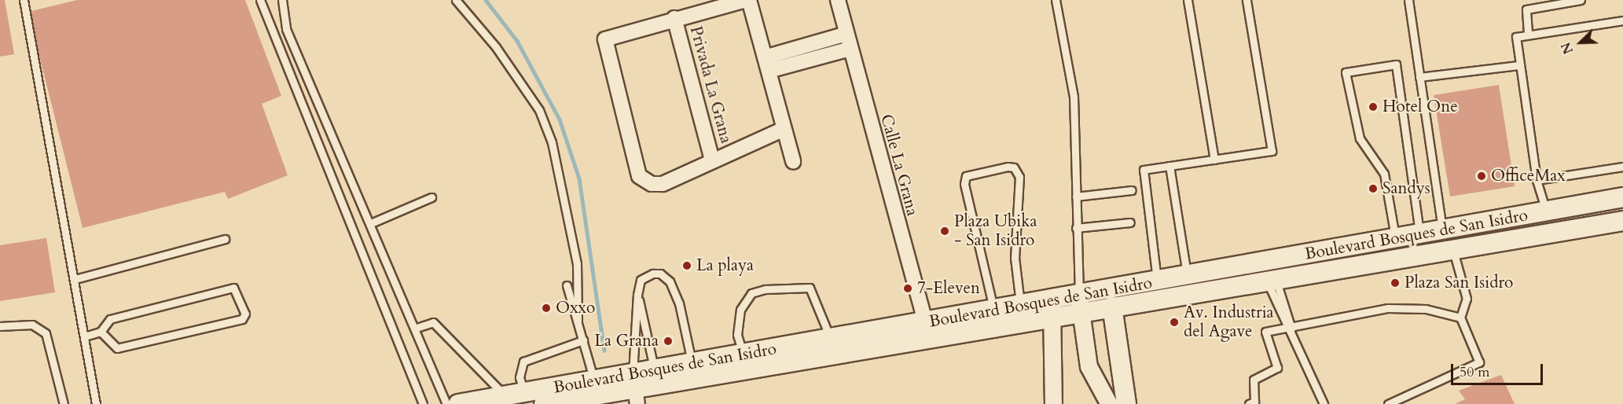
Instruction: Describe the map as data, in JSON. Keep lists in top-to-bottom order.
{
  "streets": {
    "main road": ["Boulevard Bosques de San Isidro"],
    "street": ["Privada La Grana", "Calle La Grana"]
  },
  "crossings": [
    ["Calle La Grana", "Boulevard Bosques de San Isidro"]
  ],
  "places": [
    "Hotel One",
    "OfficeMax",
    "Sandys",
    "Plaza Ubika - San Isidro",
    "La playa",
    "Plaza San Isidro",
    "7-Eleven",
    "Oxxo",
    "Av. Industria del Agave",
    "La Grana"
  ],
  "scale_bar": "50 m",
  "north": "bottom left"
}
